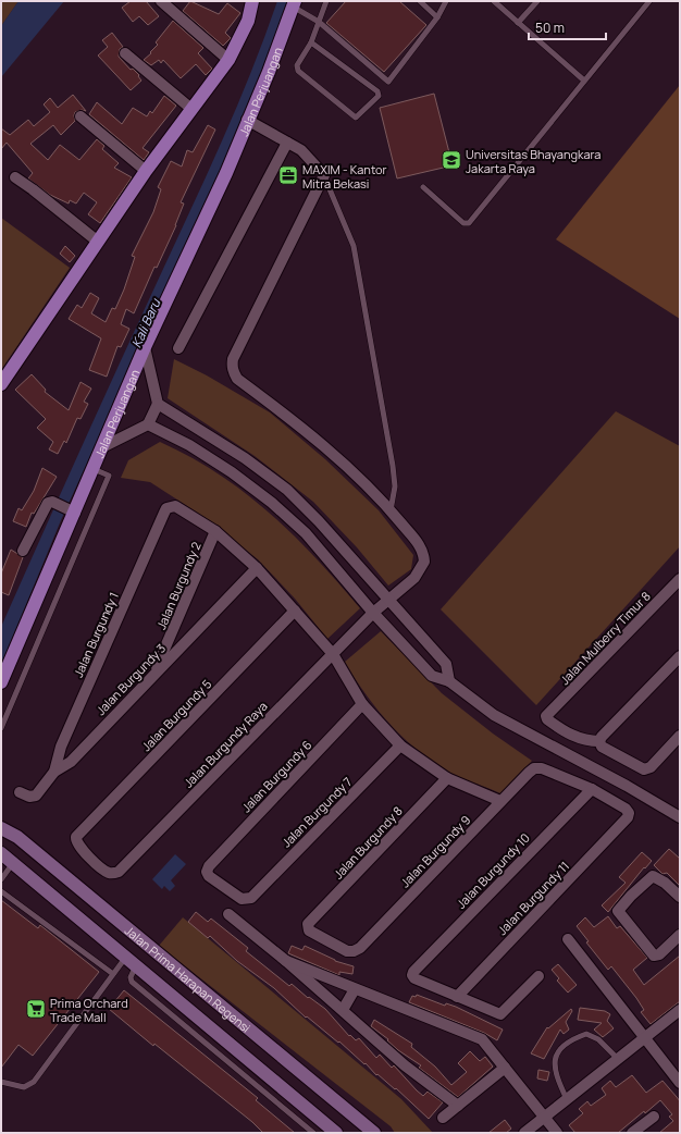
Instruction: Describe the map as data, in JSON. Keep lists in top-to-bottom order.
{
  "streets": {
    "main road": ["Jalan Perjuangan"],
    "street": [
      "Jalan Burgundy 2",
      "Jalan Burgundy 1",
      "Jalan Mulberry Timur 8",
      "Jalan Burgundy 3",
      "Jalan Burgundy 5",
      "Jalan Burgundy Raya",
      "Jalan Burgundy 6",
      "Jalan Burgundy 7",
      "Jalan Burgundy 8",
      "Jalan Burgundy 9",
      "Jalan Burgundy 10",
      "Jalan Burgundy 11",
      "Jalan Prima Harapan Regensi"
    ]
  },
  "crossings": [
    ["Jalan Burgundy 2", "Jalan Burgundy 1"],
    ["Jalan Burgundy 2", "Jalan Burgundy 3"],
    ["Jalan Burgundy 1", "Jalan Burgundy 3"],
    ["Jalan Burgundy 5", "Jalan Burgundy Raya"],
    ["Jalan Burgundy 6", "Jalan Burgundy 7"],
    ["Jalan Burgundy 8", "Jalan Burgundy 9"],
    ["Jalan Burgundy 9", "Jalan Burgundy 10"],
    ["Jalan Burgundy 9", "Jalan Burgundy 11"],
    ["Jalan Burgundy 10", "Jalan Burgundy 11"]
  ],
  "water": ["Kali Baru"],
  "places": {
    "school or university": ["Universitas Bhayangkara Jakarta Raya"],
    "office": ["MAXIM - Kantor Mitra Bekasi"],
    "supermarket": ["Prima Orchard Trade Mall"]
  },
  "scale_bar": "50 m"
}
